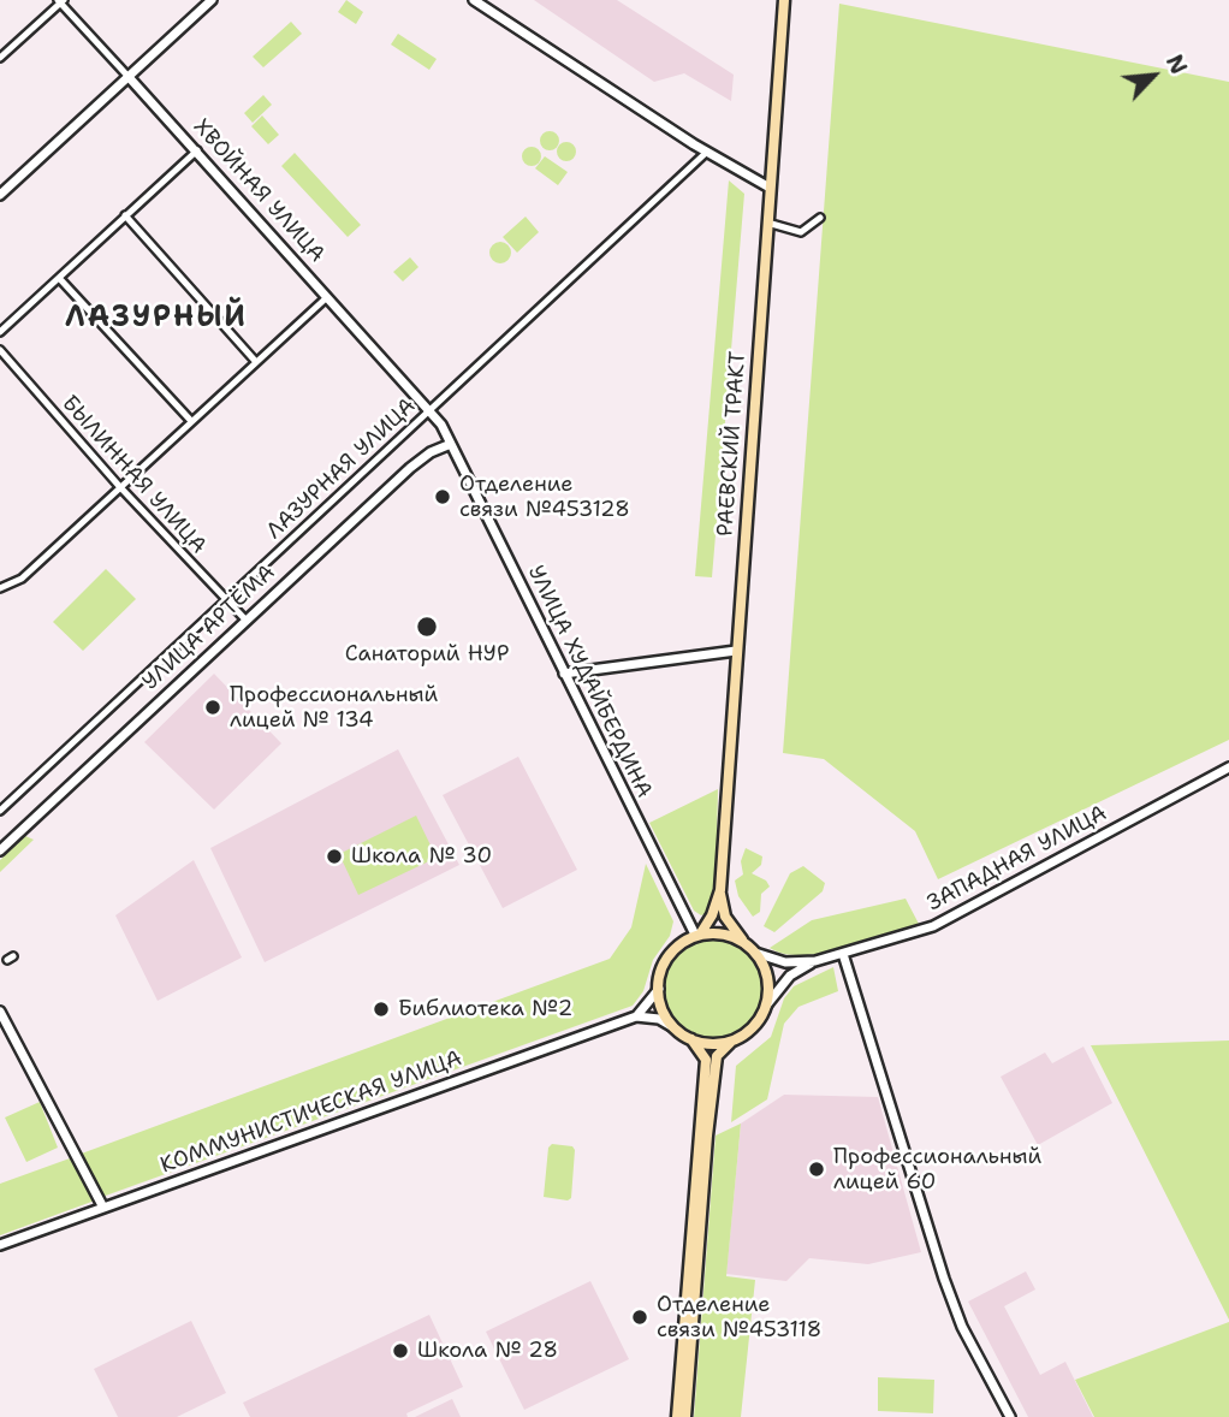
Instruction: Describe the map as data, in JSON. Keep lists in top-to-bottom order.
{
  "streets": {
    "main road": [
      "ХВОЙНАЯ УЛИЦА",
      "РАЕВСКИЙ ТРАКТ",
      "УЛИЦА АРТЁМА",
      "УЛИЦА ХУДАЙБЕРДИНА",
      "ЗАПАДНАЯ УЛИЦА",
      "КОММУНИСТИЧЕСКАЯ УЛИЦА"
    ],
    "street": ["ЛАЗУРНАЯ УЛИЦА", "БЫЛИННАЯ УЛИЦА"]
  },
  "crossings": [
    ["ХВОЙНАЯ УЛИЦА", "ЛАЗУРНАЯ УЛИЦА"],
    ["ХВОЙНАЯ УЛИЦА", "УЛИЦА ХУДАЙБЕРДИНА"],
    ["РАЕВСКИЙ ТРАКТ", "УЛИЦА ХУДАЙБЕРДИНА"],
    ["РАЕВСКИЙ ТРАКТ", "ЗАПАДНАЯ УЛИЦА"],
    ["ЛАЗУРНАЯ УЛИЦА", "БЫЛИННАЯ УЛИЦА"],
    ["ЛАЗУРНАЯ УЛИЦА", "УЛИЦА ХУДАЙБЕРДИНА"],
    ["БЫЛИННАЯ УЛИЦА", "УЛИЦА АРТЁМА"],
    ["УЛИЦА АРТЁМА", "УЛИЦА ХУДАЙБЕРДИНА"],
    ["УЛИЦА ХУДАЙБЕРДИНА", "ЗАПАДНАЯ УЛИЦА"]
  ],
  "districts": ["ЛАЗУРНЫЙ"],
  "places": [
    "Отделение связи №453128",
    "Санаторий НУР",
    "Профессиональный лицей № 134",
    "Школа № 30",
    "Библиотека №2",
    "Профессиональный лицей 60",
    "Отделение связи №453118",
    "Школа № 28"
  ],
  "north": "top right"
}
